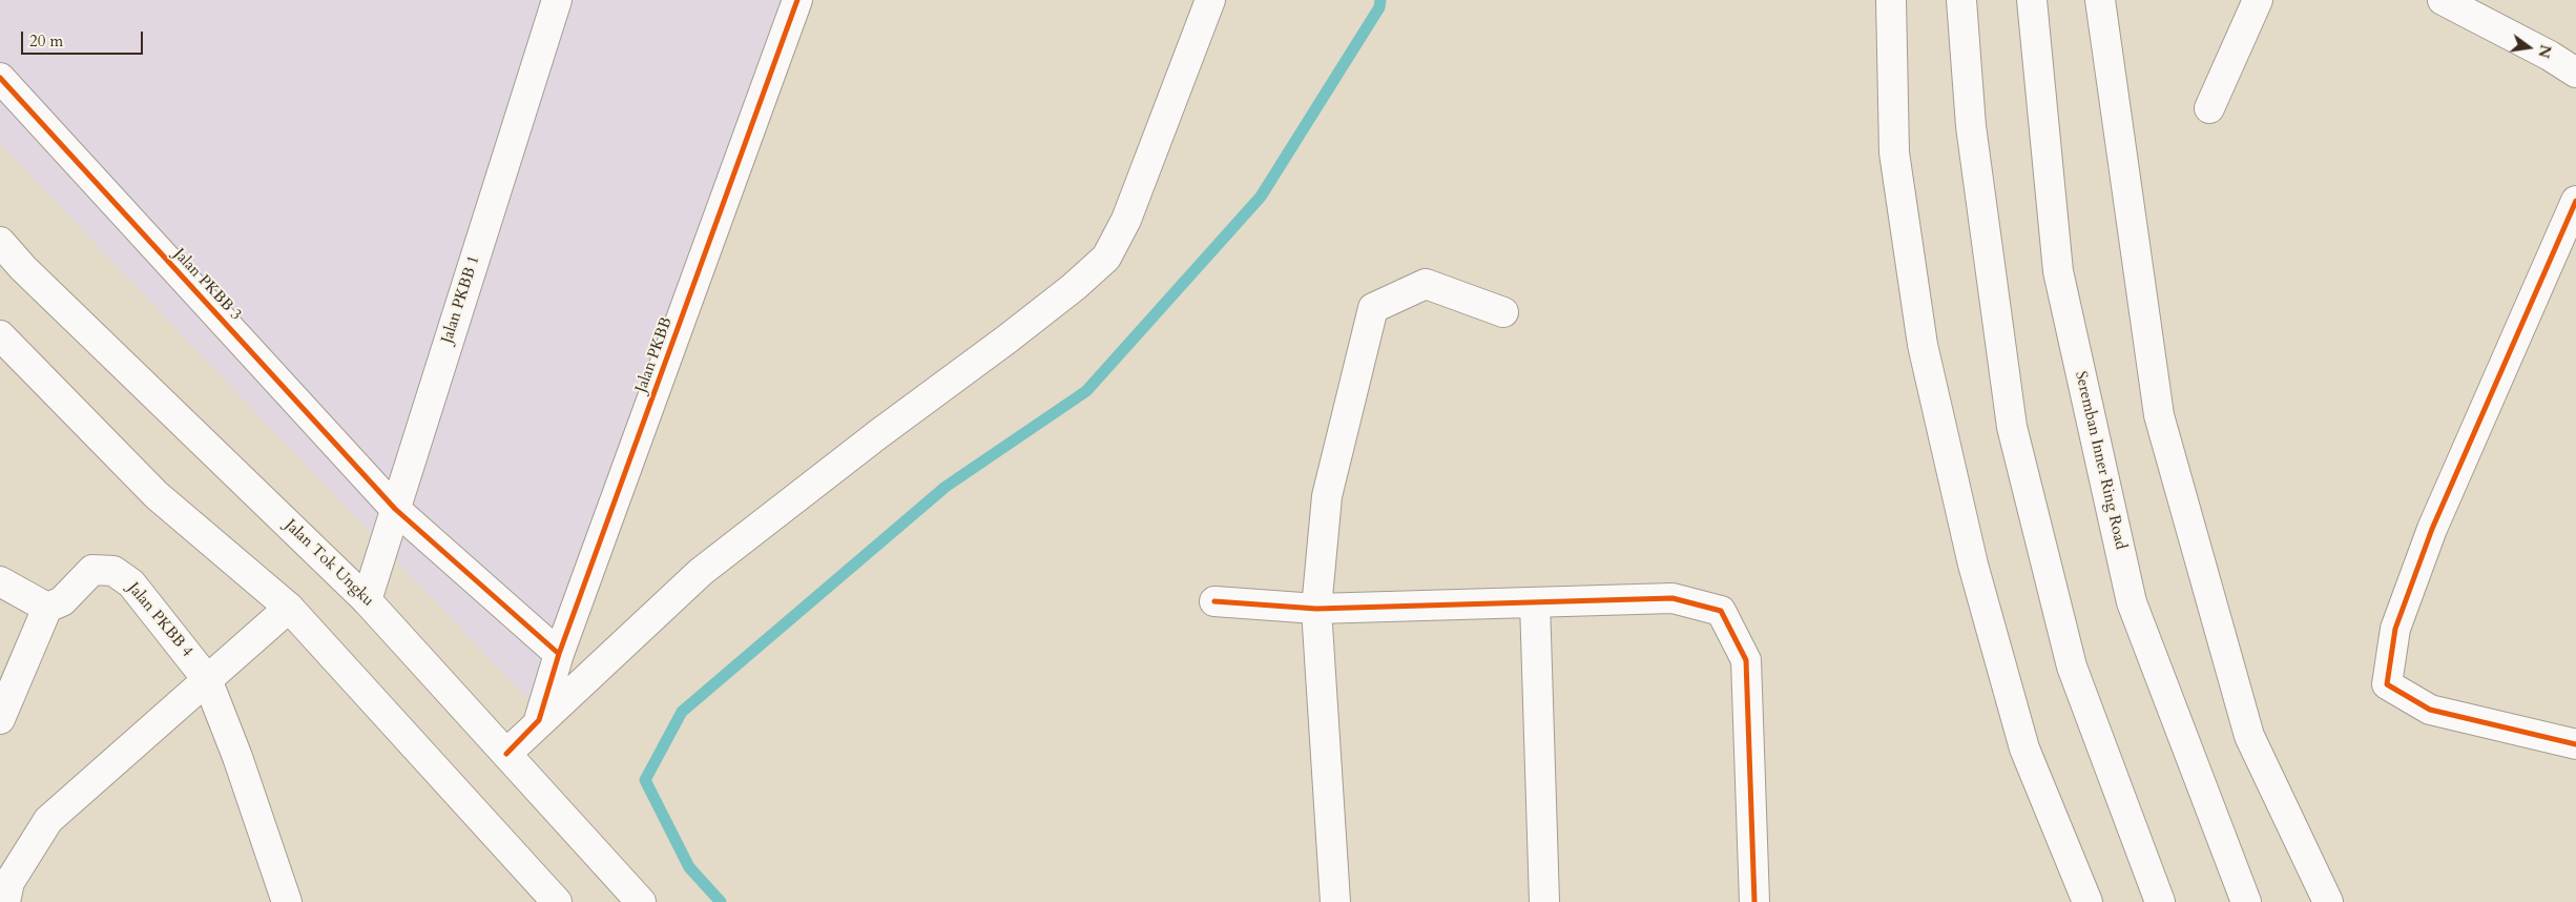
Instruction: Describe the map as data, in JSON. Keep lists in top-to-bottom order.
{
  "streets": {
    "main road": [
      "Jalan PKBB 3",
      "Jalan PKBB 1",
      "Jalan PKBB",
      "Seremban Inner Ring Road",
      "Jalan Tok Ungku",
      "Jalan PKBB 4"
    ]
  },
  "crossings": [
    ["Jalan PKBB 3", "Jalan PKBB 1"],
    ["Jalan PKBB 3", "Jalan PKBB"],
    ["Jalan PKBB 1", "Jalan Tok Ungku"]
  ],
  "scale_bar": "20 m",
  "north": "right"
}
